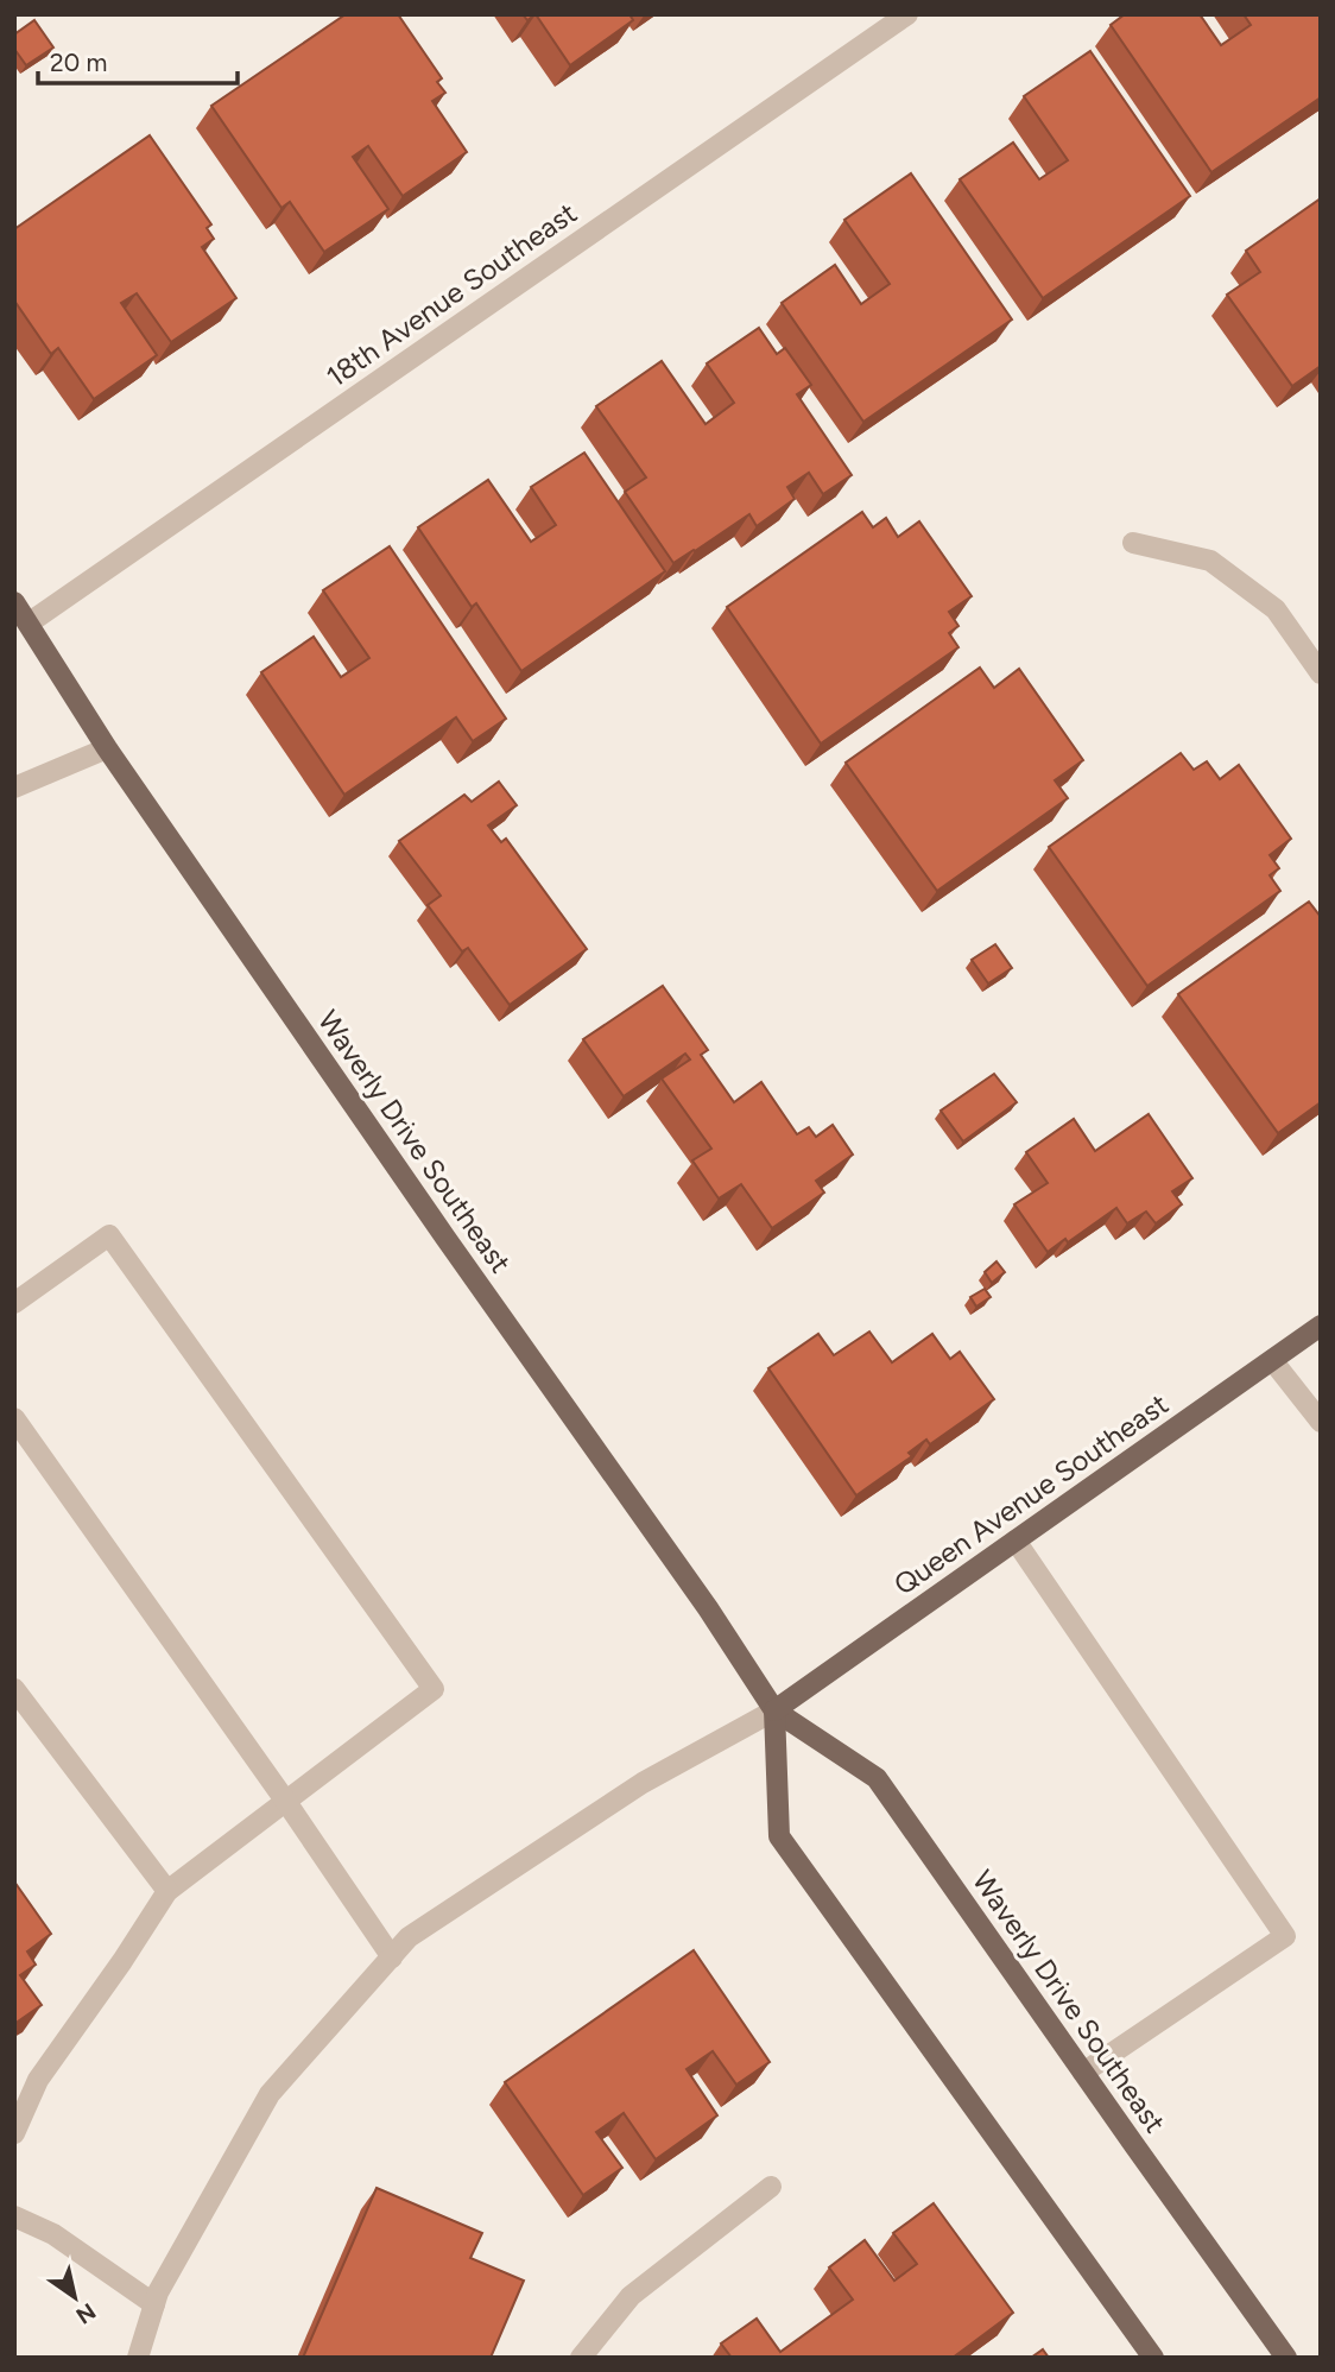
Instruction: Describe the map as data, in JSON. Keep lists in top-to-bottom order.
{
  "streets": {
    "main road": ["Waverly Drive Southeast", "Queen Avenue Southeast"],
    "street": ["18th Avenue Southeast"]
  },
  "crossings": [
    ["18th Avenue Southeast", "Waverly Drive Southeast"],
    ["Waverly Drive Southeast", "Queen Avenue Southeast"]
  ],
  "scale_bar": "20 m",
  "north": "bottom right"
}
